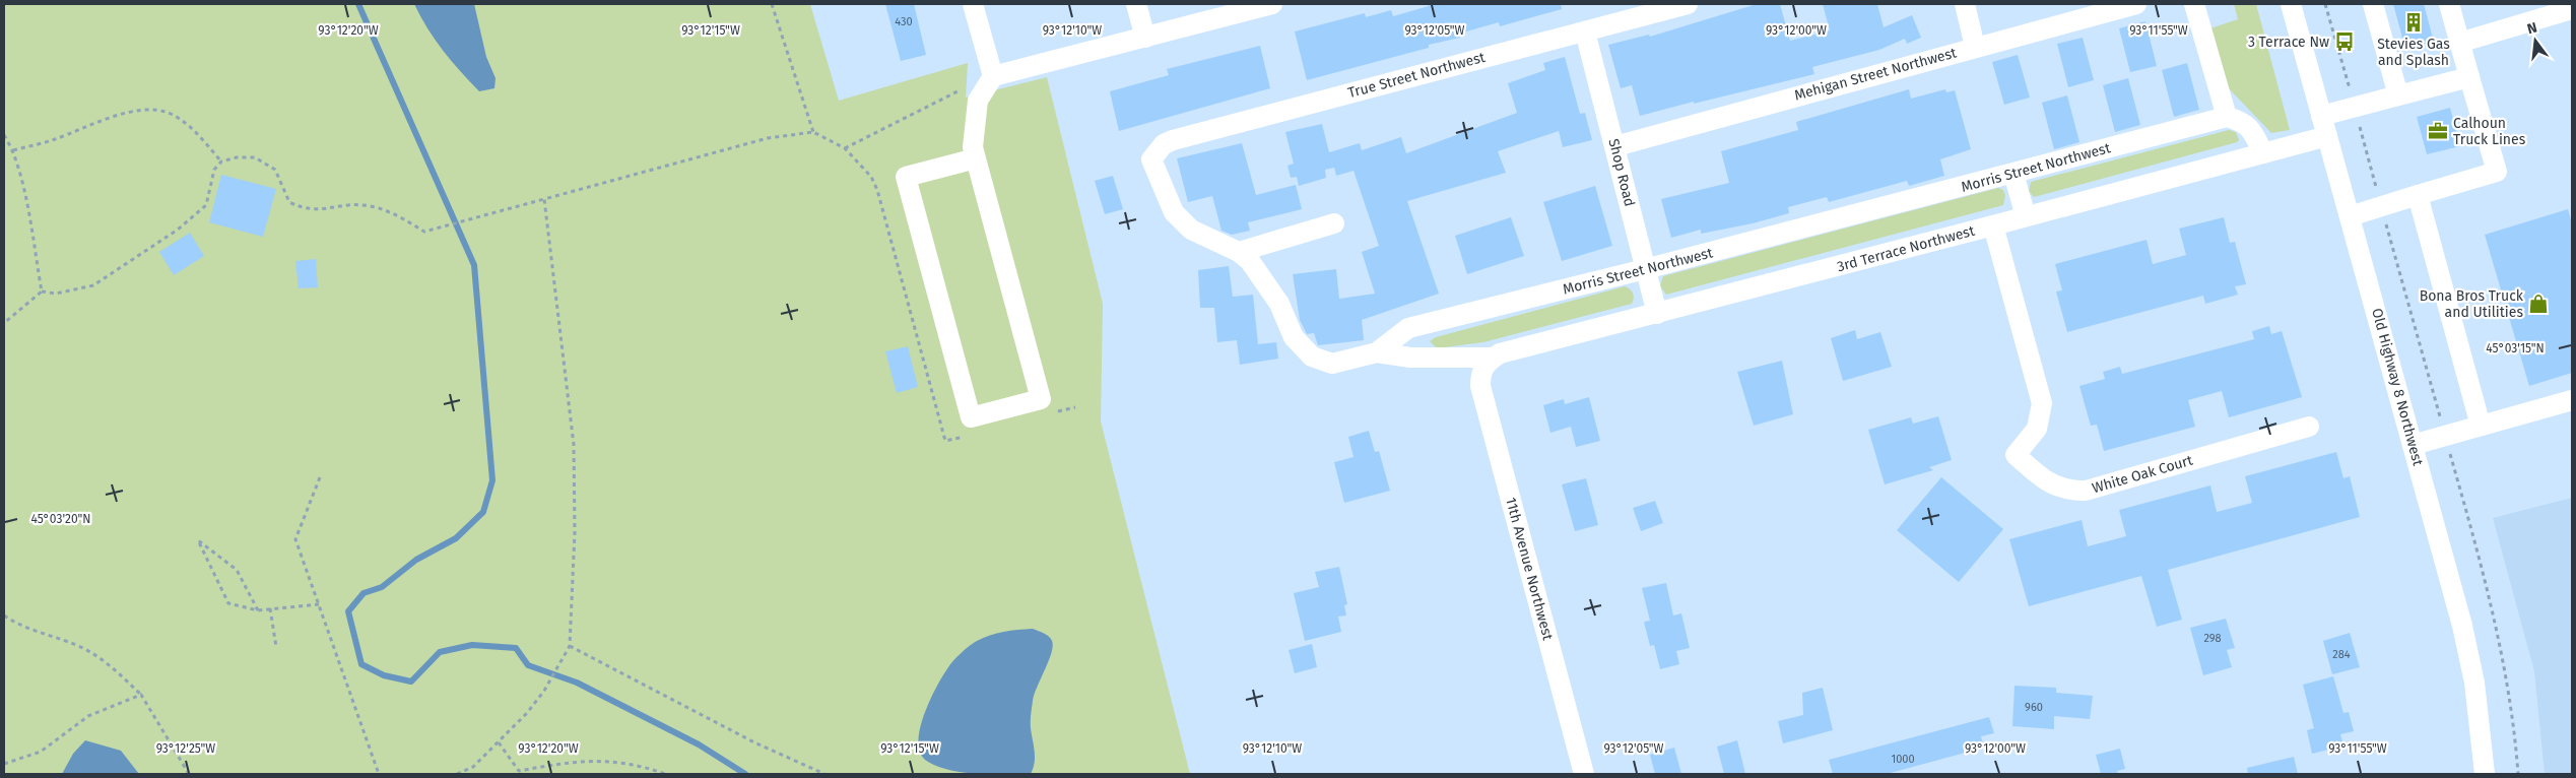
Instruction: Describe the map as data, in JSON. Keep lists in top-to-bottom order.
{
  "streets": {
    "street": [
      "Mehigan Street Northwest",
      "True Street Northwest",
      "Morris Street Northwest",
      "Shop Road",
      "3rd Terrace Northwest",
      "Old Highway 8 Northwest",
      "White Oak Court",
      "11th Avenue Northwest"
    ]
  },
  "crossings": [
    ["Mehigan Street Northwest", "Shop Road"],
    ["True Street Northwest", "Morris Street Northwest"],
    ["True Street Northwest", "Shop Road"],
    ["Morris Street Northwest", "Shop Road"],
    ["Morris Street Northwest", "3rd Terrace Northwest"],
    ["Shop Road", "3rd Terrace Northwest"],
    ["3rd Terrace Northwest", "Old Highway 8 Northwest"],
    ["3rd Terrace Northwest", "White Oak Court"],
    ["3rd Terrace Northwest", "11th Avenue Northwest"]
  ],
  "places": {
    "building": ["Stevies Gas and Splash"],
    "bus stop": ["3 Terrace Nw"],
    "office": ["Calhoun Truck Lines"],
    "shop": ["Bona Bros Truck and Utilities"]
  },
  "house_numbers": [
    "430",
    "298",
    "284",
    "960",
    "1000"
  ],
  "north": "top",
  "coordinates": [
    "93°12'20\"W",
    "93°12'15\"W",
    "93°12'10\"W",
    "93°12'05\"W",
    "93°12'00\"W",
    "93°11'55\"W",
    "45°03'15\"N",
    "45°03'20\"N",
    "93°12'25\"W"
  ]
}
